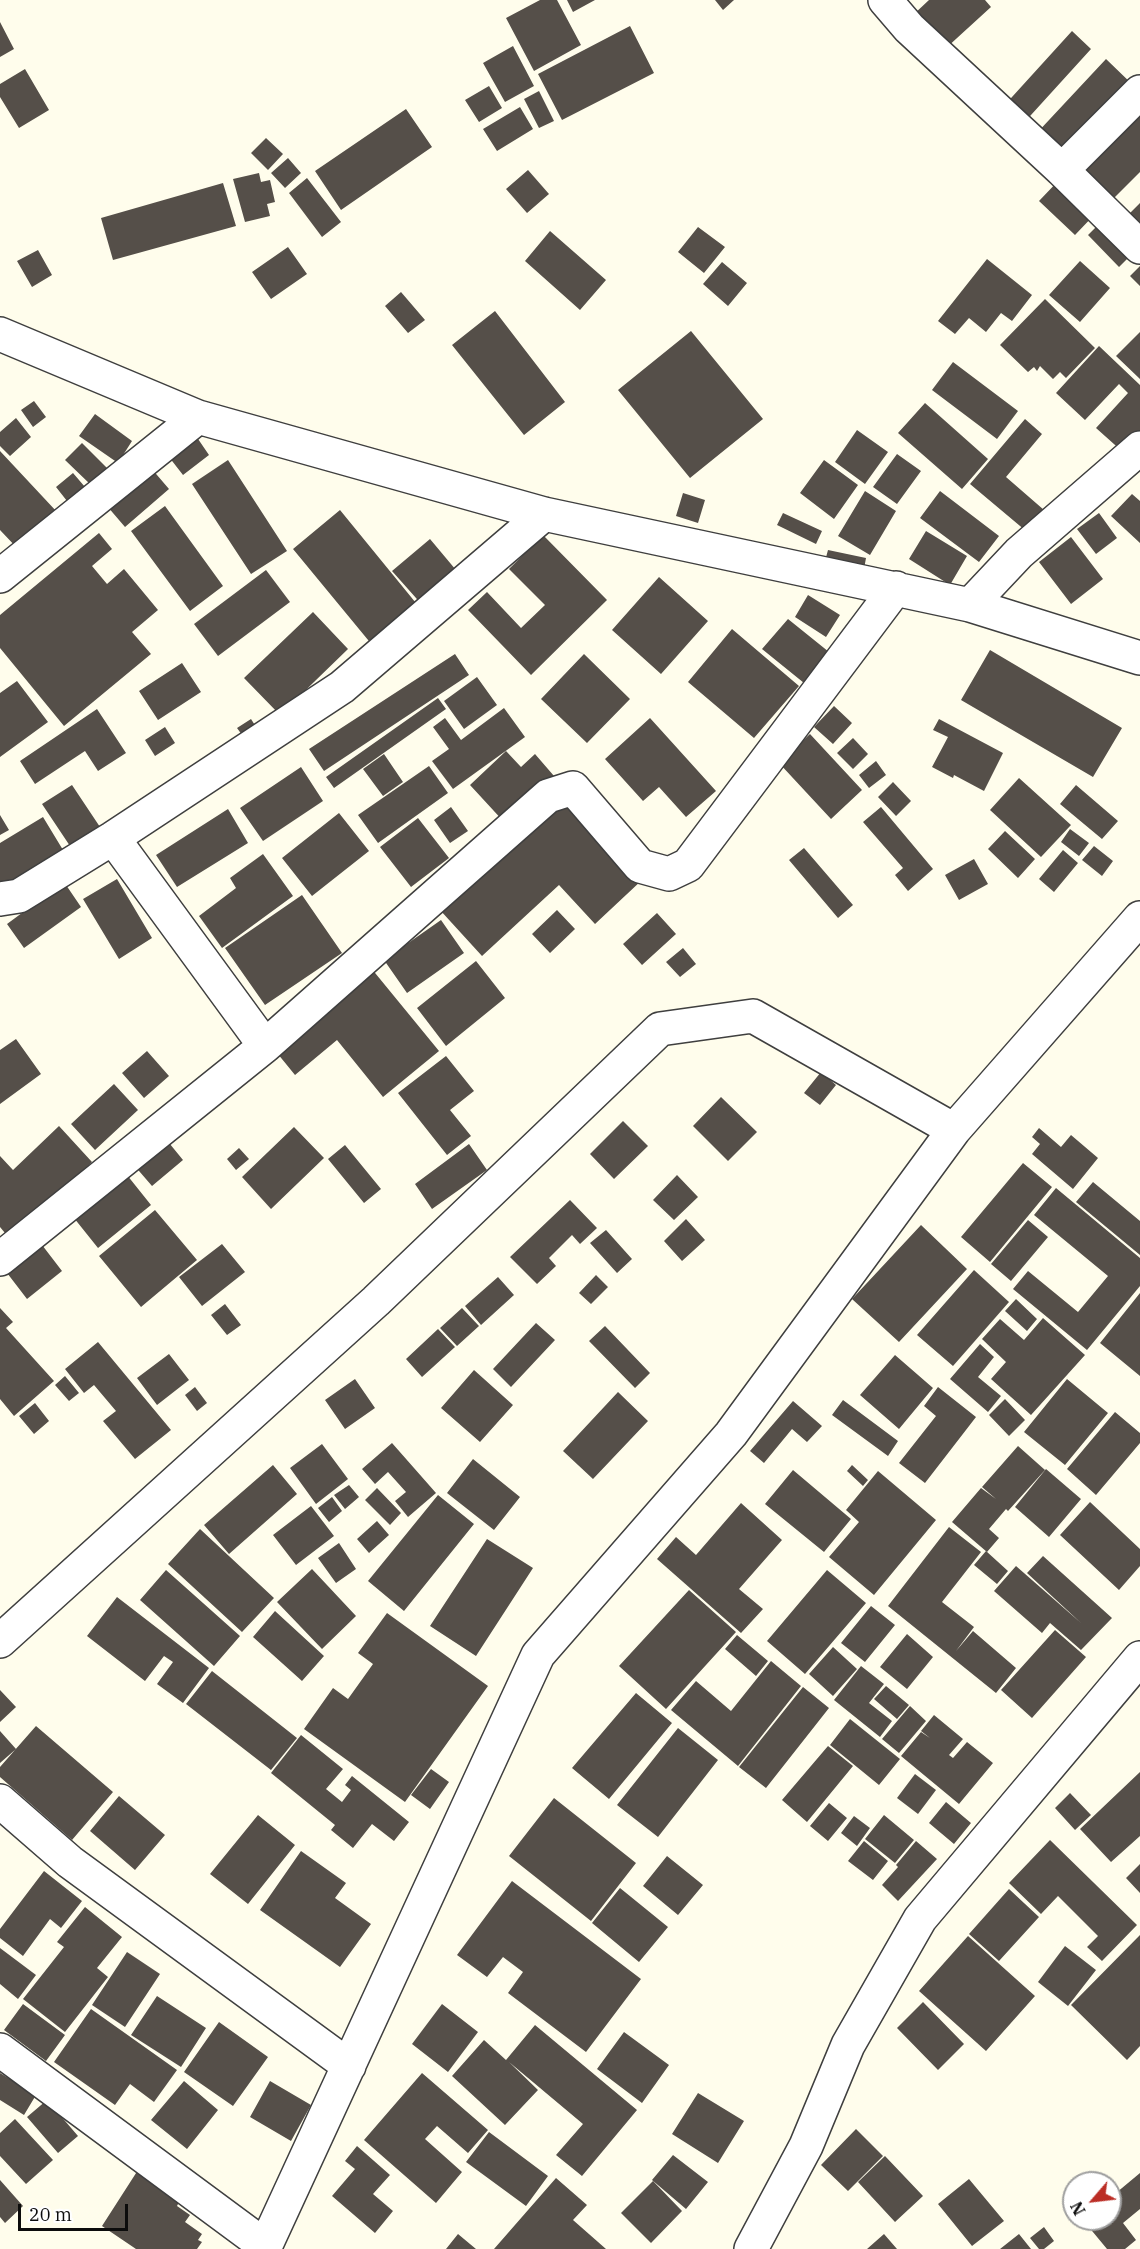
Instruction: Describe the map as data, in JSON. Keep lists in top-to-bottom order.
{
  "scale_bar": "20 m",
  "north": "bottom left"
}
